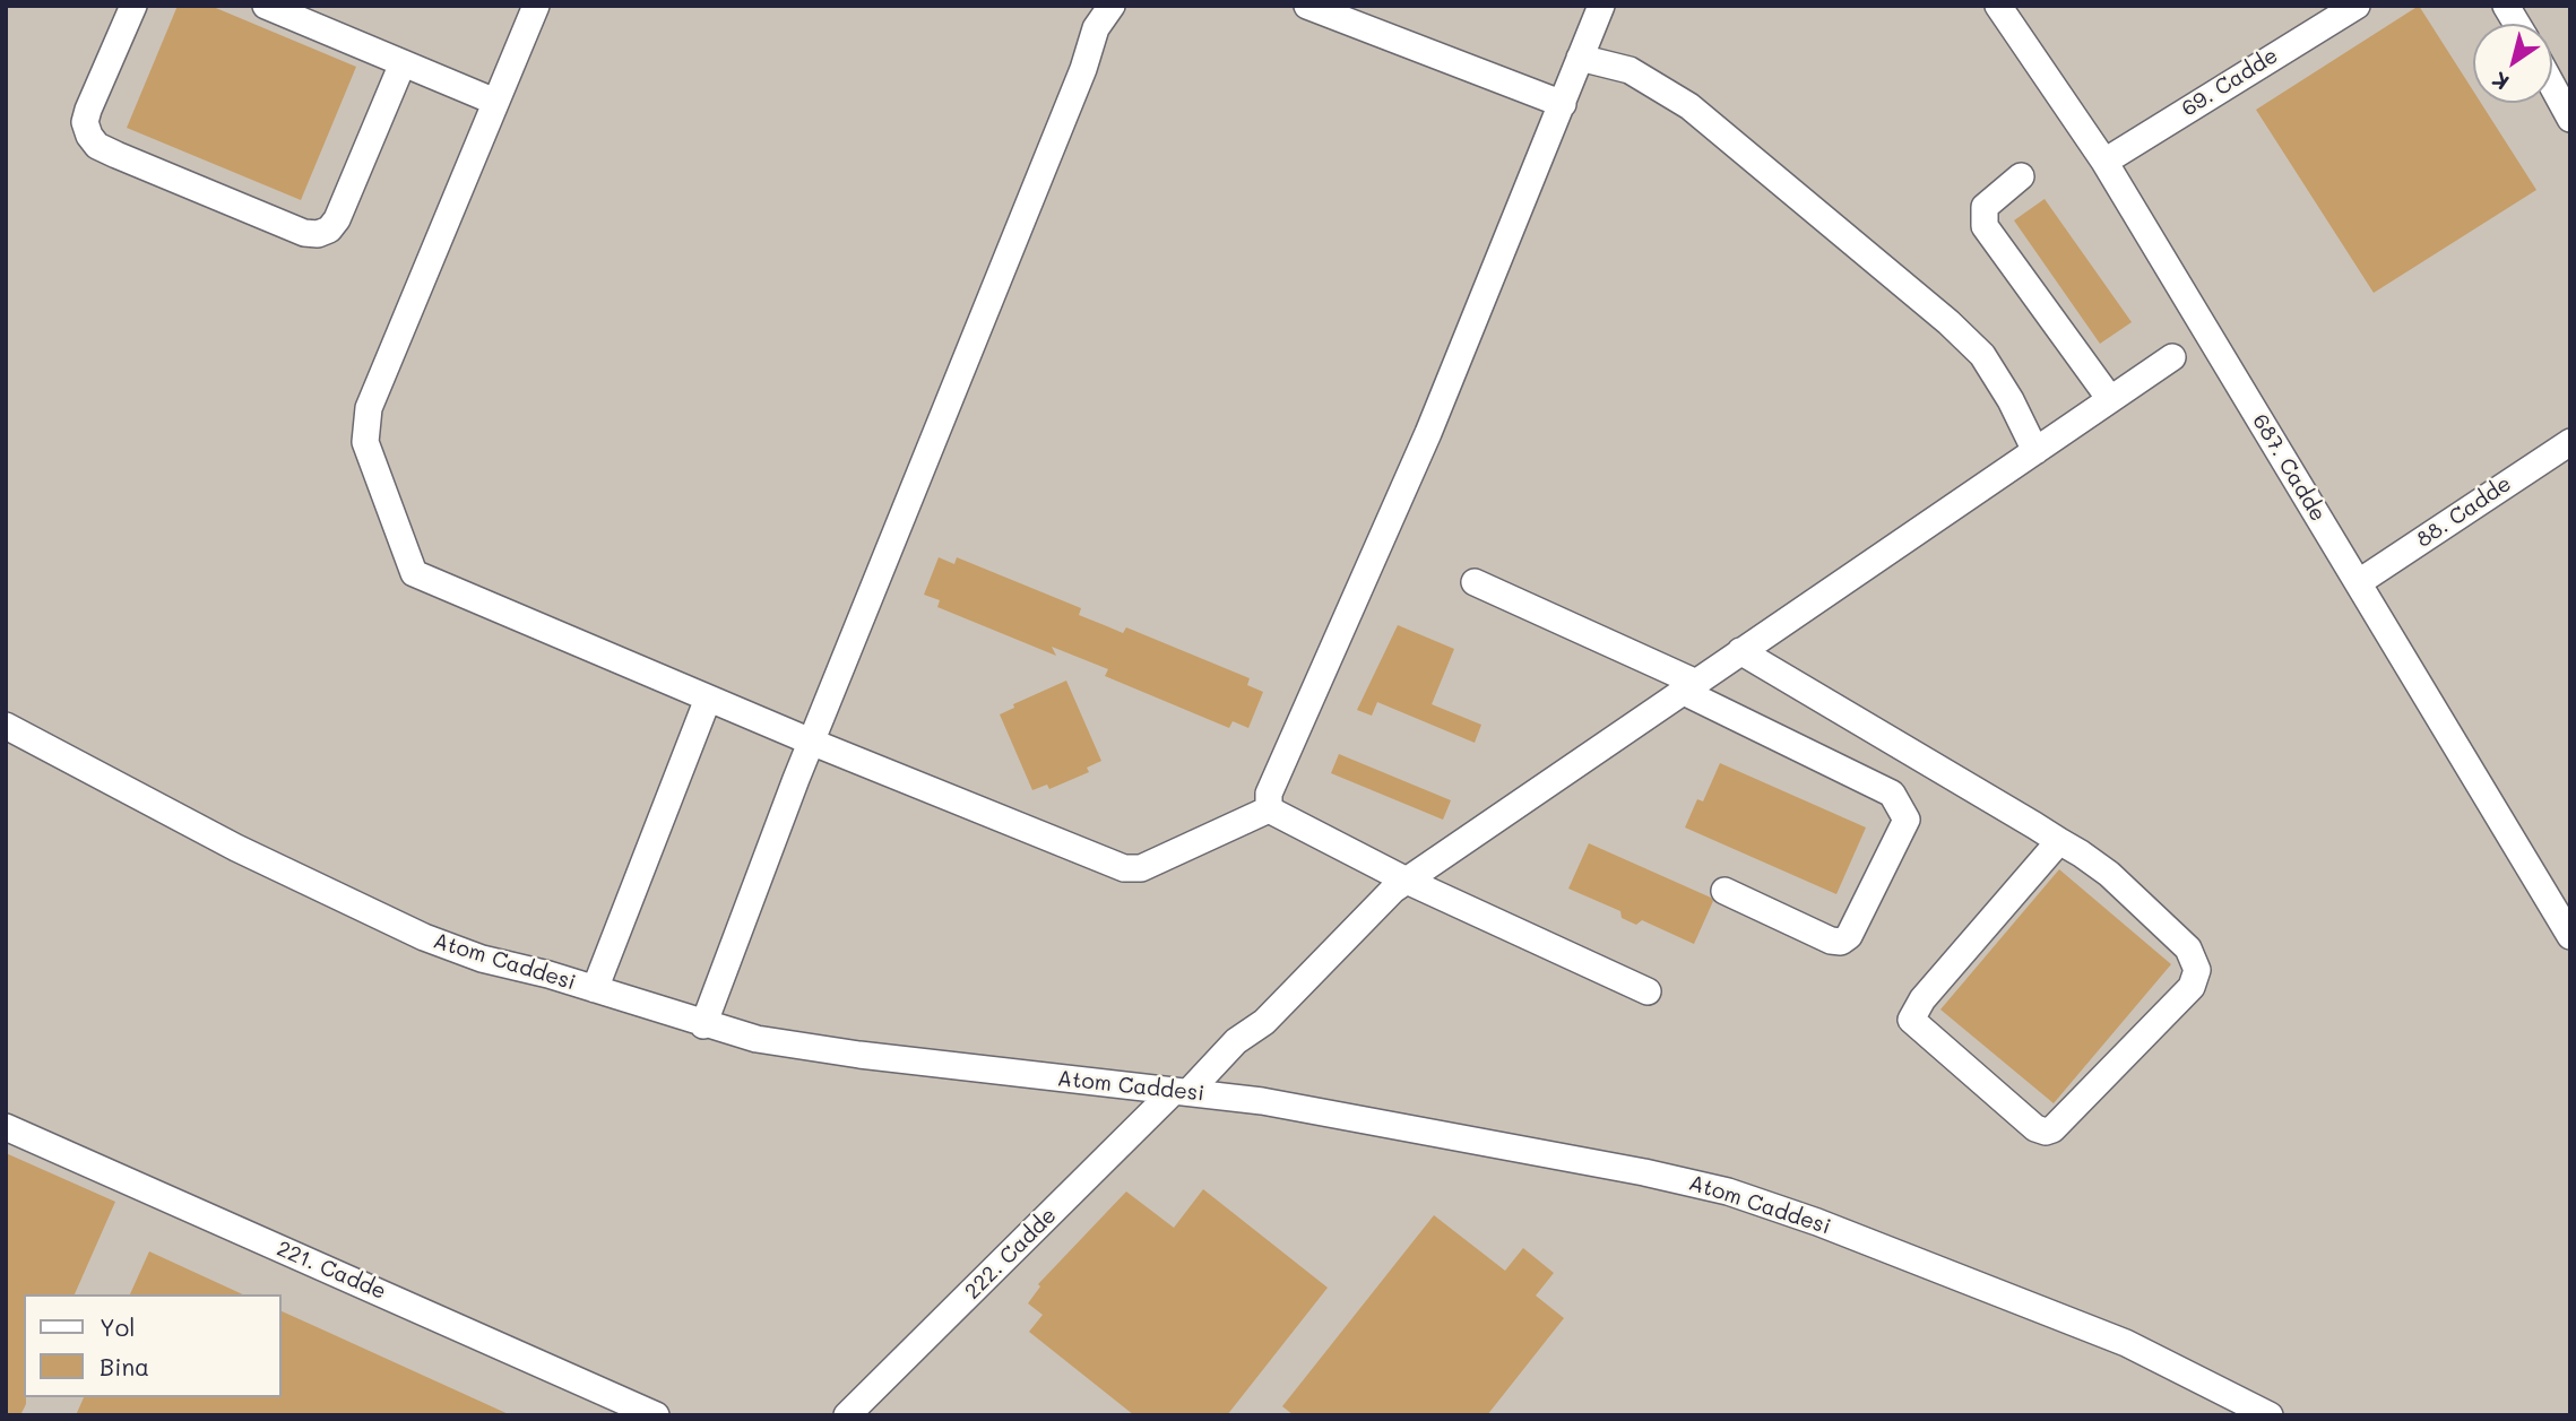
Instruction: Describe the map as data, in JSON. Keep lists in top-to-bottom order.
{
  "streets": {
    "street": [
      "69. Cadde",
      "687. Cadde",
      "88. Cadde",
      "Atom Caddesi",
      "222. Cadde",
      "221. Cadde"
    ]
  },
  "crossings": [
    ["69. Cadde", "687. Cadde"],
    ["687. Cadde", "88. Cadde"],
    ["Atom Caddesi", "222. Cadde"]
  ],
  "legend": ["Yol", "Bina"],
  "north": "bottom left"
}
